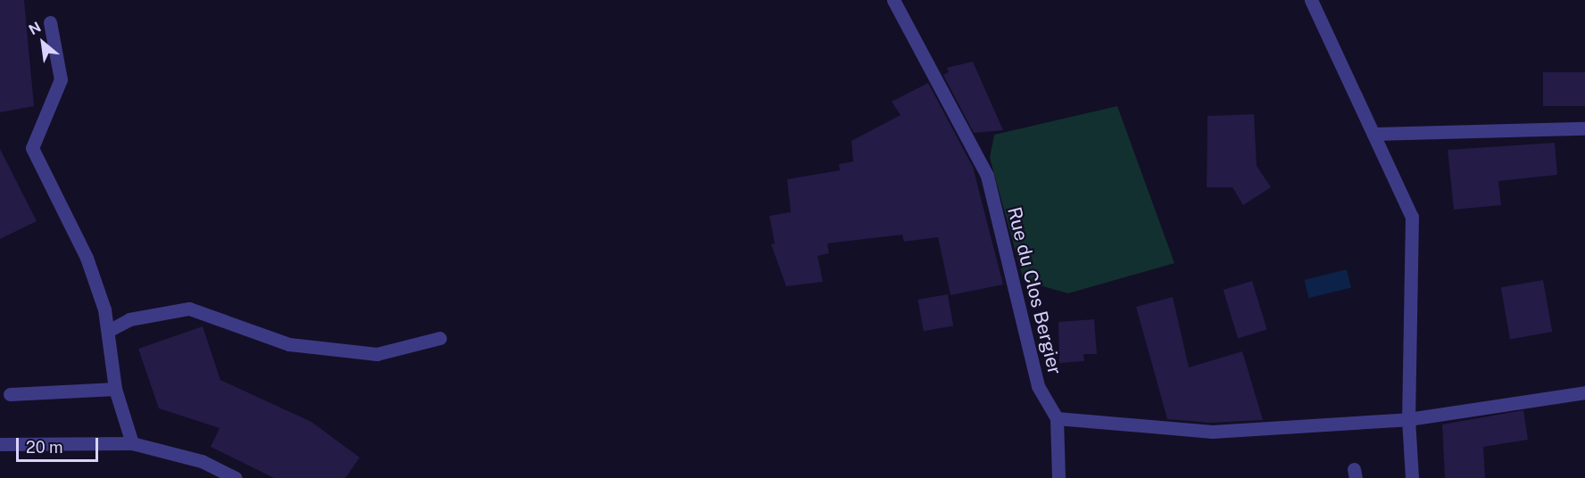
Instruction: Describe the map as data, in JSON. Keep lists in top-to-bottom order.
{
  "streets": {
    "street": ["Rue du Clos Bergier"]
  },
  "scale_bar": "20 m",
  "north": "top left"
}
